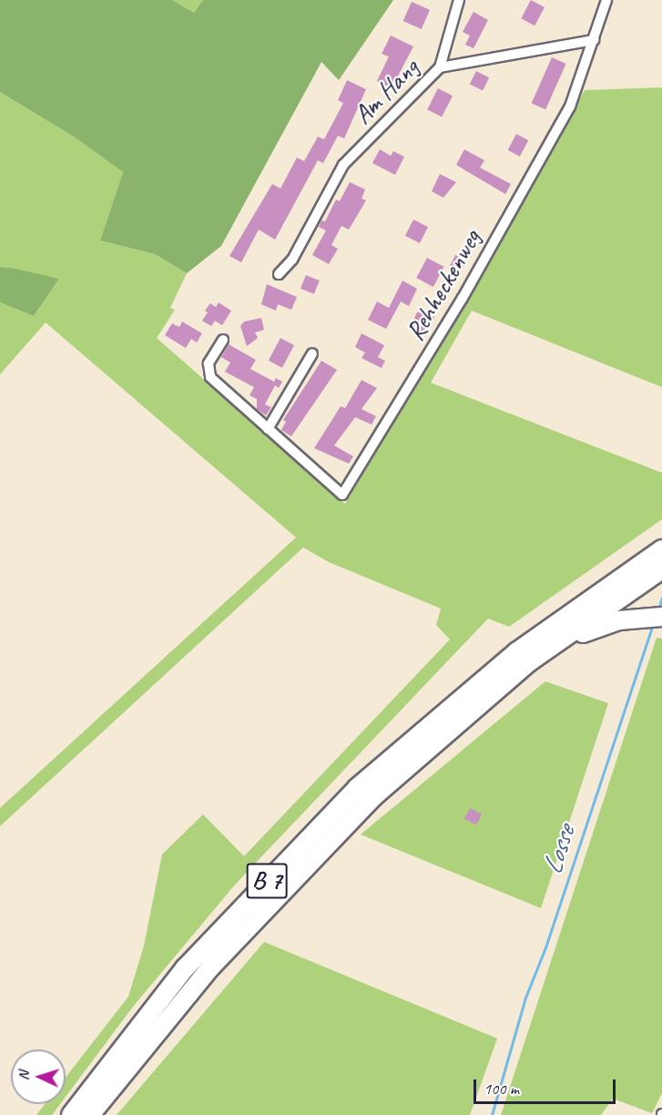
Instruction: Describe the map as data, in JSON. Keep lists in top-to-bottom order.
{
  "streets": {
    "highway": ["B 7"],
    "street": ["Am Hang", "Rehheckenweg"]
  },
  "crossings": [
    ["Am Hang", "Rehheckenweg"]
  ],
  "water": ["Losse"],
  "scale_bar": "100 m",
  "north": "left"
}
